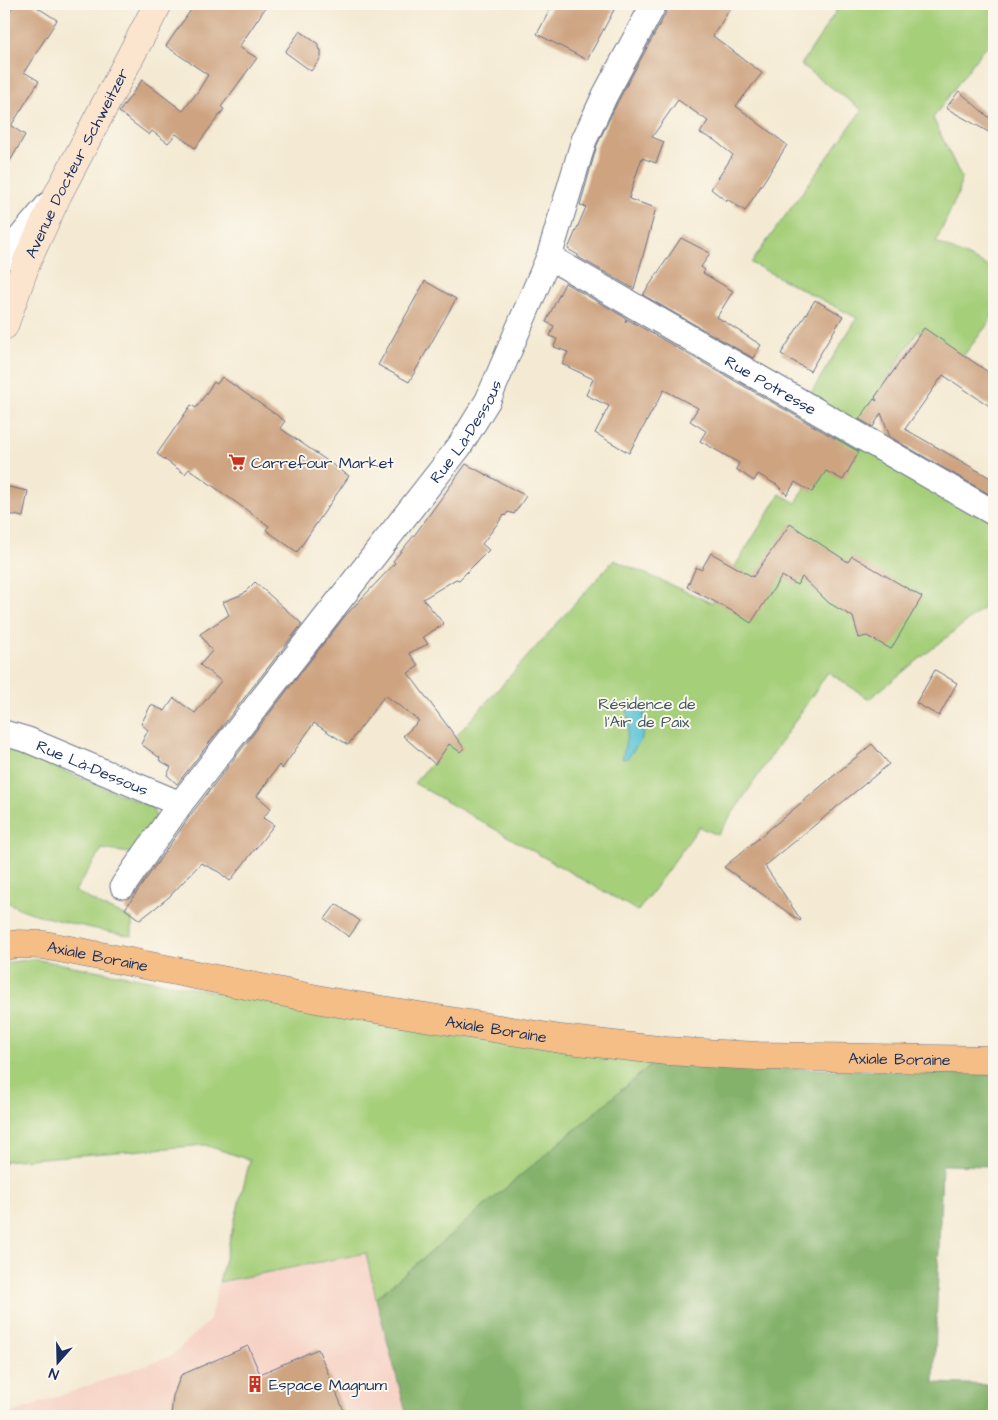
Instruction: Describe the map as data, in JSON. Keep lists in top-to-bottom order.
{
  "streets": {
    "main road": ["Axiale Boraine"],
    "street": ["Avenue Docteur Schweitzer", "Rue Potresse", "Rue Là-Dessous"]
  },
  "crossings": [
    ["Rue Potresse", "Rue Là-Dessous"]
  ],
  "parks": ["Résidence de l'Air de Paix"],
  "places": {
    "supermarket": ["Carrefour Market"],
    "building": ["Espace Magnum"]
  },
  "north": "bottom"
}
